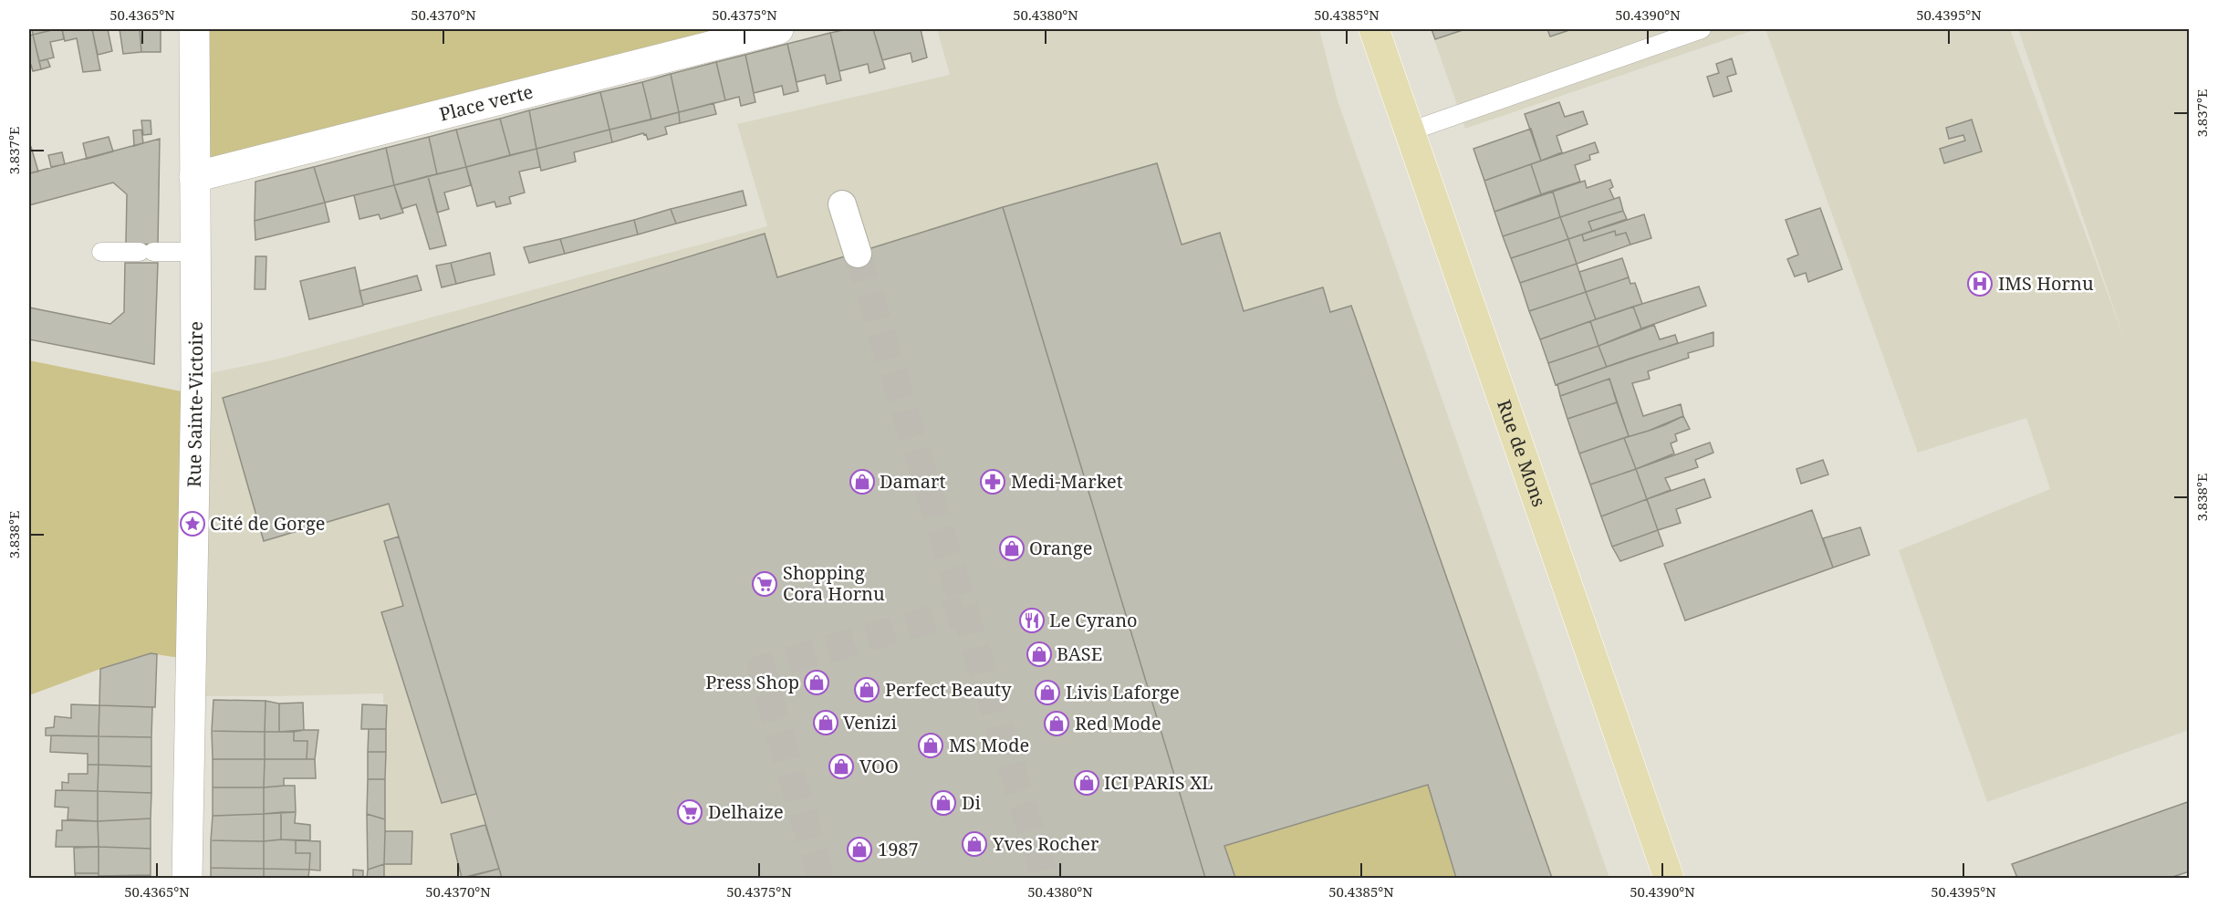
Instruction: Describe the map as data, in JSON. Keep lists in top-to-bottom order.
{
  "streets": {
    "main road": ["Rue de Mons"],
    "street": ["Place verte", "Rue Sainte-Victoire"]
  },
  "crossings": [
    ["Place verte", "Rue Sainte-Victoire"]
  ],
  "places": {
    "hospital": ["IMS Hornu"],
    "shop": [
      "Damart",
      "Orange",
      "BASE",
      "Press Shop",
      "Perfect Beauty",
      "Livis Laforge",
      "Venizi",
      "Red Mode",
      "MS Mode",
      "VOO",
      "ICI PARIS XL",
      "Di",
      "Yves Rocher",
      "1987"
    ],
    "pharmacy": ["Medi-Market"],
    "place": ["Cité de Gorge"],
    "supermarket": ["Shopping Cora Hornu", "Delhaize"],
    "restaurant": ["Le Cyrano"]
  },
  "coordinates": [
    "50.4365°N",
    "50.4370°N",
    "50.4375°N",
    "50.4380°N",
    "50.4385°N",
    "50.4390°N",
    "50.4395°N",
    "3.837°E",
    "3.838°E"
  ]
}
